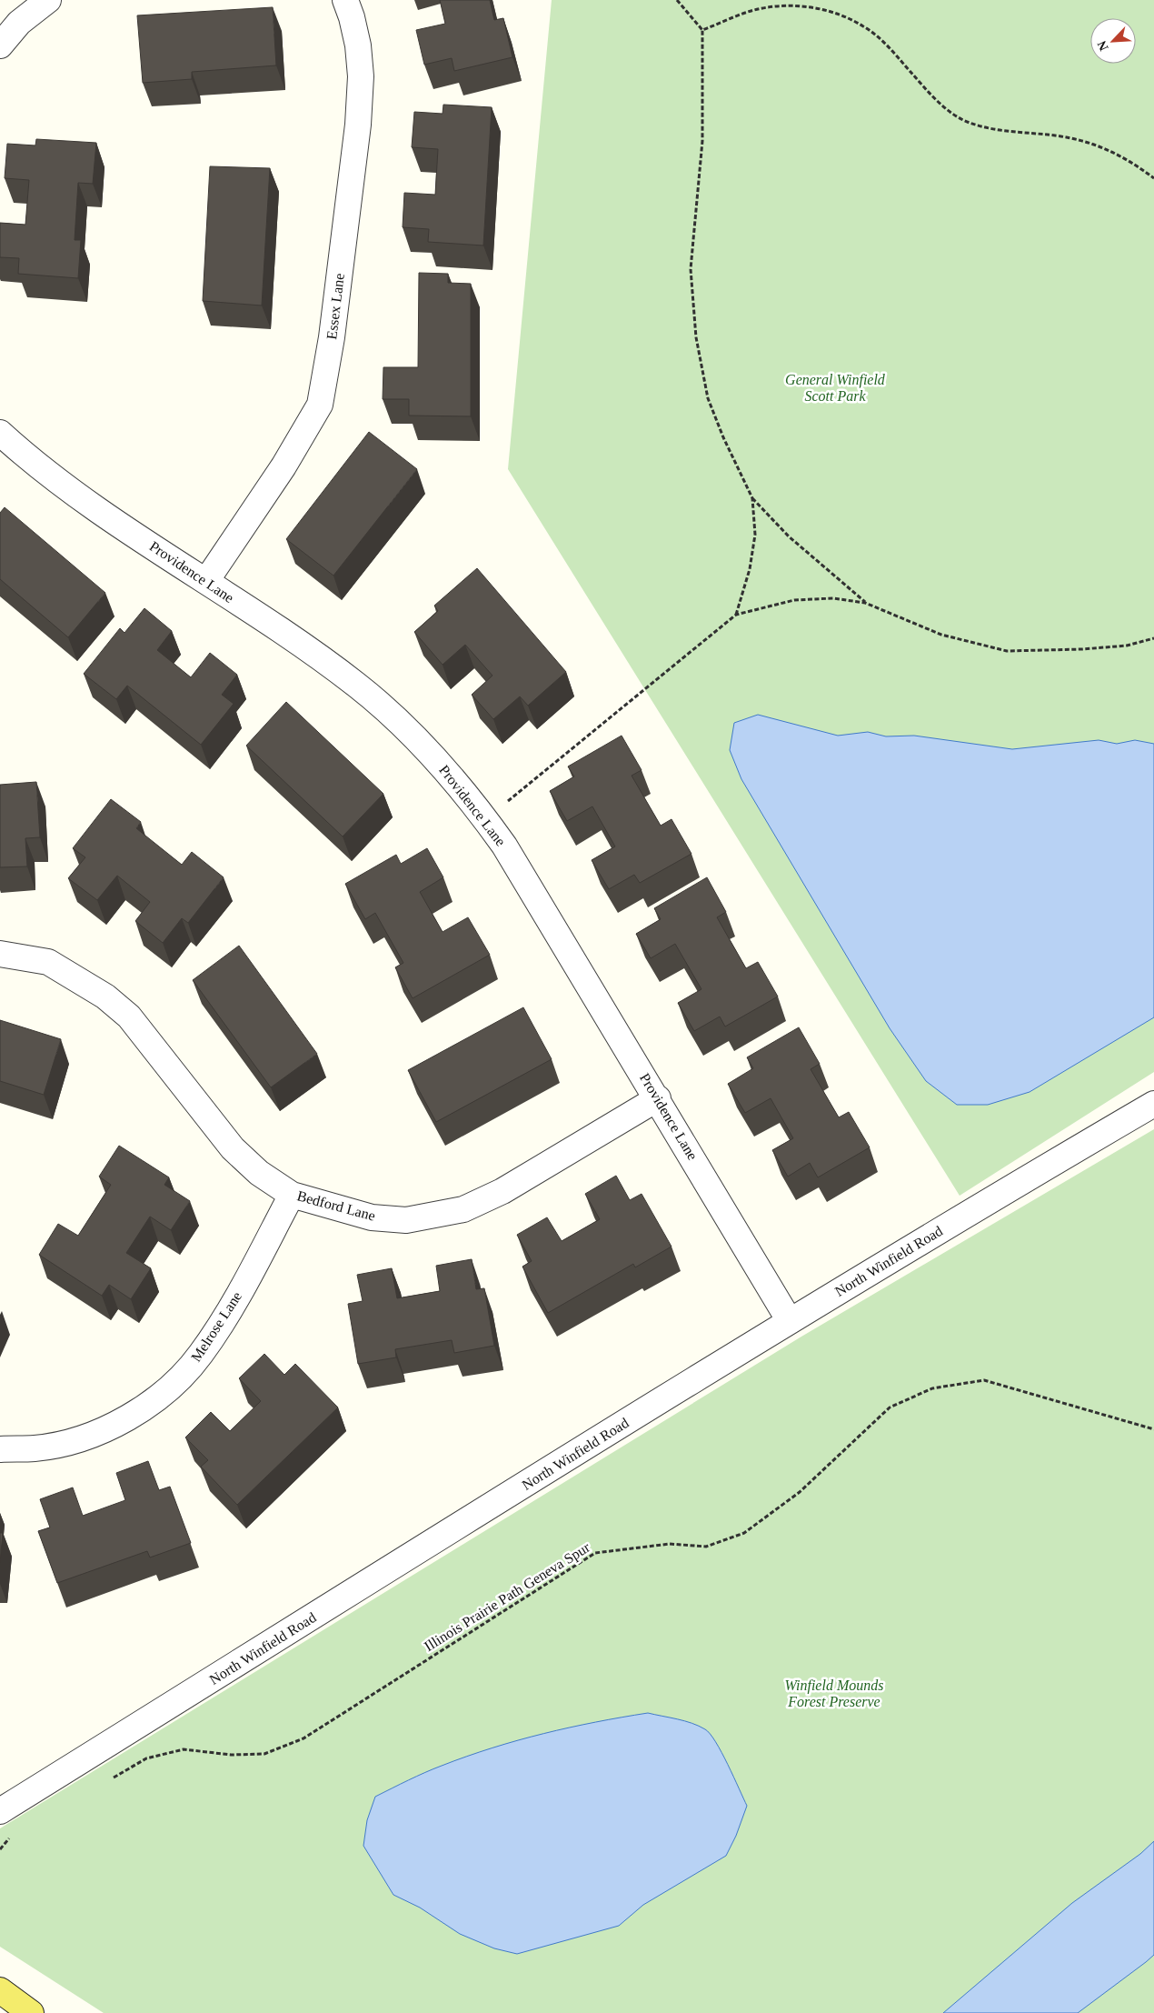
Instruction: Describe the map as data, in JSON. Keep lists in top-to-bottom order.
{
  "streets": {
    "street": [
      "Essex Lane",
      "Providence Lane",
      "Bedford Lane",
      "North Winfield Road",
      "Melrose Lane"
    ],
    "path": ["Illinois Prairie Path Geneva Spur"]
  },
  "crossings": [
    ["Essex Lane", "Providence Lane"],
    ["Providence Lane", "Bedford Lane"],
    ["Providence Lane", "North Winfield Road"],
    ["Bedford Lane", "Melrose Lane"]
  ],
  "parks": ["General Winfield Scott Park", "Winfield Mounds Forest Preserve"],
  "north": "bottom left"
}
